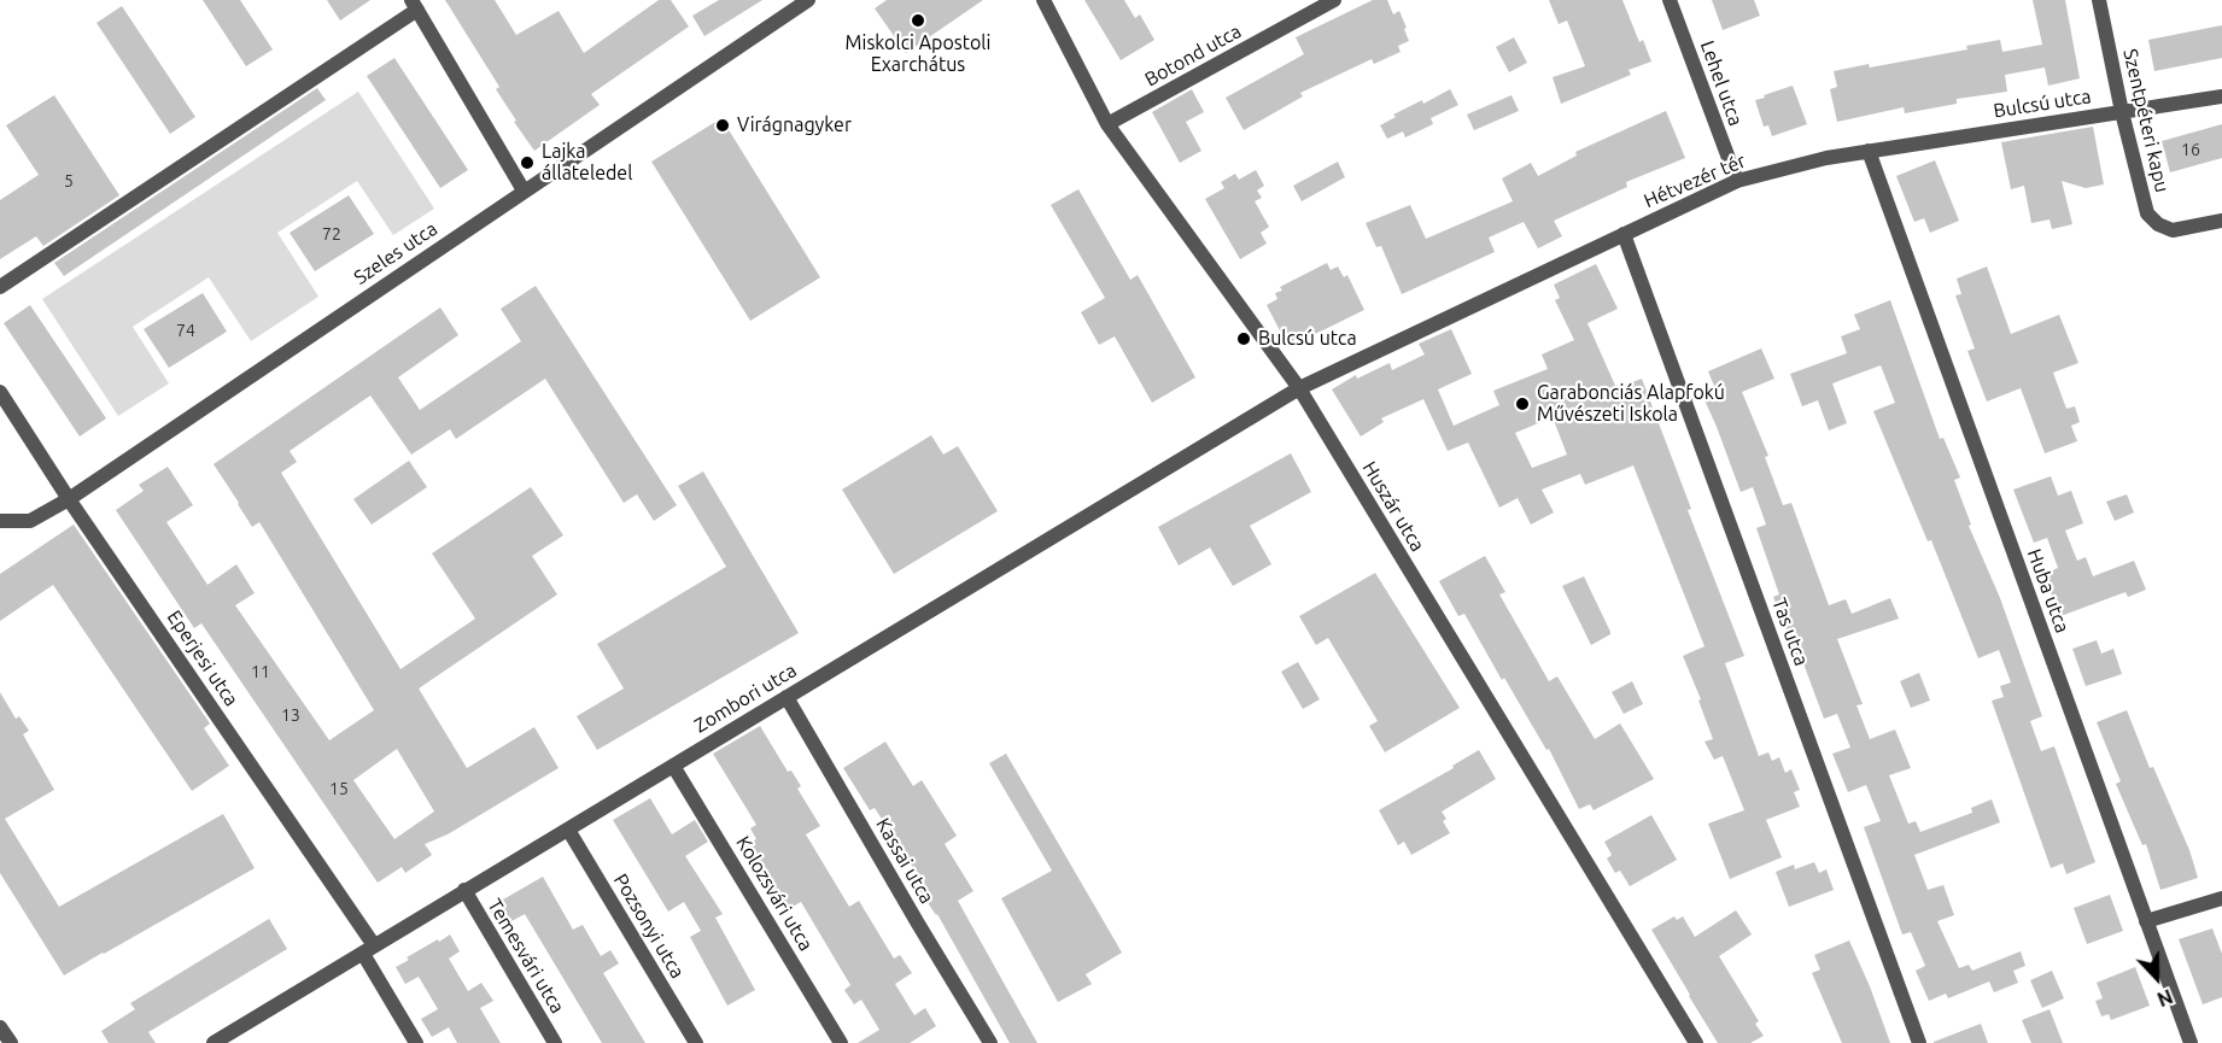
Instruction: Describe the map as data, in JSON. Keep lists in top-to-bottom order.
{
  "streets": {
    "street": [
      "Botond utca",
      "Lehel utca",
      "Bulcsú utca",
      "Szentpéteri kapu",
      "Hétvezér tér",
      "Szeles utca",
      "Huszár utca",
      "Huba utca",
      "Tas utca",
      "Eperjesi utca",
      "Zombori utca",
      "Kassai utca",
      "Kolozsvári utca",
      "Pozsonyi utca",
      "Temesvári utca"
    ]
  },
  "crossings": [
    ["Botond utca", "Huszár utca"],
    ["Lehel utca", "Hétvezér tér"],
    ["Bulcsú utca", "Szentpéteri kapu"],
    ["Bulcsú utca", "Hétvezér tér"],
    ["Bulcsú utca", "Huba utca"],
    ["Hétvezér tér", "Huba utca"],
    ["Hétvezér tér", "Tas utca"],
    ["Szeles utca", "Eperjesi utca"],
    ["Huszár utca", "Zombori utca"],
    ["Eperjesi utca", "Zombori utca"],
    ["Zombori utca", "Kassai utca"],
    ["Zombori utca", "Kolozsvári utca"],
    ["Zombori utca", "Pozsonyi utca"],
    ["Zombori utca", "Temesvári utca"]
  ],
  "places": [
    "Miskolci Apostoli Exarchátus",
    "Virágnagyker",
    "Lajka állateledel",
    "Bulcsú utca",
    "Garabonciás Alapfokú Művészeti Iskola"
  ],
  "house_numbers": [
    "16",
    "5",
    "72",
    "74",
    "11",
    "13",
    "15"
  ],
  "north": "bottom"
}
